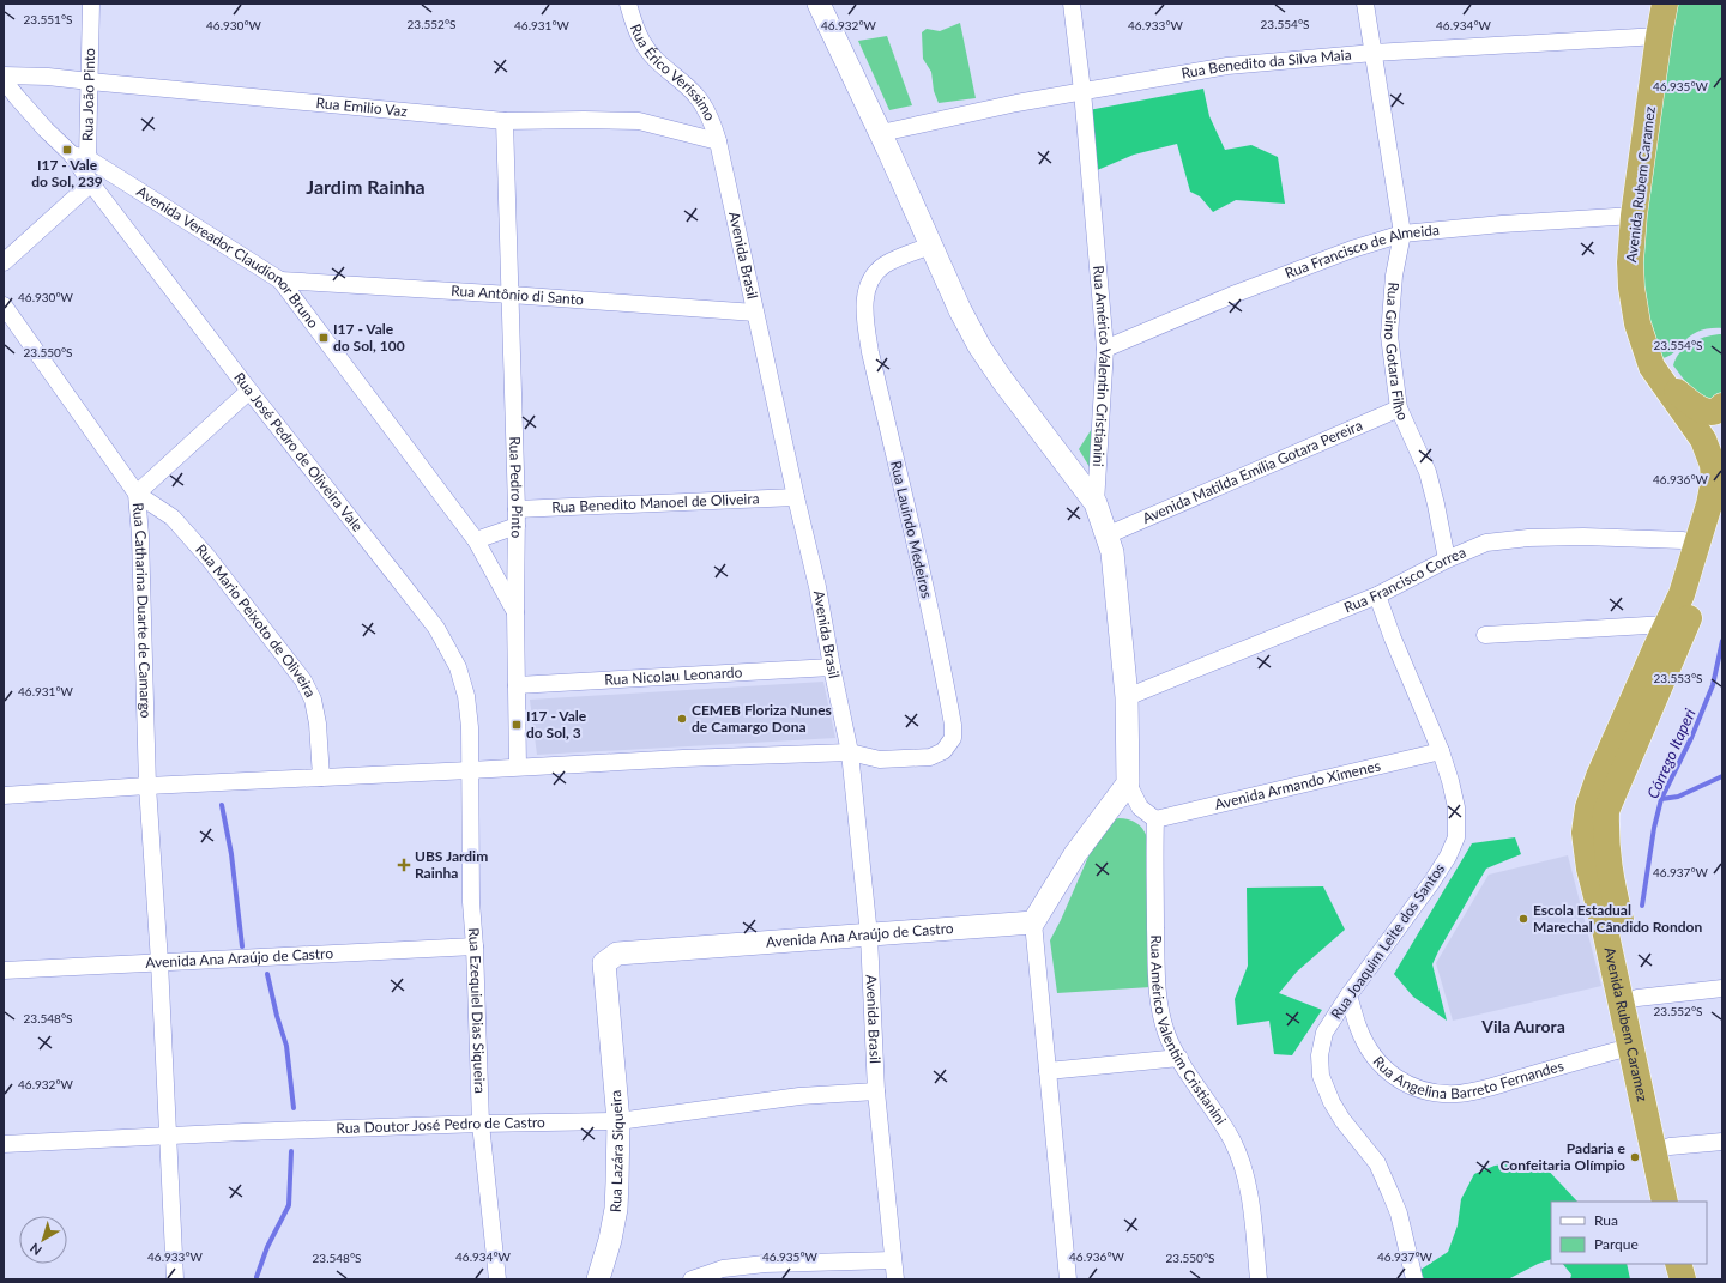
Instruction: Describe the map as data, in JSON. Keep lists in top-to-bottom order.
{
  "streets": {
    "highway": ["Avenida Rubem Caramez"],
    "street": [
      "Rua Benedito da Silva Maia",
      "Rua Érico Verissimo",
      "Rua João Pinto",
      "Rua Emilio Vaz",
      "Rua Francisco de Almeida",
      "Avenida Brasil",
      "Avenida Vereador Claudionor Bruno",
      "Rua Antônio di Santo",
      "Rua Gino Gotara Filho",
      "Rua Américo Valentin Cristianini",
      "Rua José Pedro de Oliveira Vale",
      "Avenida Matilda Emília Gotara Pereira",
      "Rua Pedro Pinto",
      "Rua Benedito Manoel de Oliveira",
      "Rua Lauindo Medeiros",
      "Rua Francisco Correa",
      "Rua Catharina Duarte de Camargo",
      "Rua Mario Peixoto de Oliveira",
      "Rua Nicolau Leonardo",
      "Avenida Armando Ximenes",
      "Avenida Ana Araújo de Castro",
      "Rua Joaquim Leite dos Santos",
      "Rua Ezequiel Dias Siqueira",
      "Rua Américo Valentim Cristianini",
      "Rua Angelina Barreto Fernandes",
      "Rua Doutor José Pedro de Castro",
      "Rua Lazára Siqueira"
    ]
  },
  "crossings": [
    ["Rua Benedito da Silva Maia", "Avenida Rubem Caramez"],
    ["Rua Benedito da Silva Maia", "Rua Gino Gotara Filho"],
    ["Rua Benedito da Silva Maia", "Rua Américo Valentin Cristianini"],
    ["Rua Érico Verissimo", "Rua Emilio Vaz"],
    ["Rua Érico Verissimo", "Avenida Brasil"],
    ["Rua João Pinto", "Rua Emilio Vaz"],
    ["Rua João Pinto", "Avenida Vereador Claudionor Bruno"],
    ["Rua João Pinto", "Rua José Pedro de Oliveira Vale"],
    ["Rua Emilio Vaz", "Avenida Brasil"],
    ["Rua Emilio Vaz", "Rua Pedro Pinto"],
    ["Avenida Rubem Caramez", "Rua Francisco de Almeida"],
    ["Avenida Rubem Caramez", "Rua Francisco Correa"],
    ["Avenida Rubem Caramez", "Rua Angelina Barreto Fernandes"],
    ["Rua Francisco de Almeida", "Rua Gino Gotara Filho"],
    ["Rua Francisco de Almeida", "Rua Américo Valentin Cristianini"],
    ["Avenida Brasil", "Rua Antônio di Santo"],
    ["Avenida Brasil", "Rua Benedito Manoel de Oliveira"],
    ["Avenida Brasil", "Rua Lauindo Medeiros"],
    ["Avenida Brasil", "Rua Nicolau Leonardo"],
    ["Avenida Brasil", "Avenida Ana Araújo de Castro"],
    ["Avenida Brasil", "Rua Doutor José Pedro de Castro"],
    ["Avenida Vereador Claudionor Bruno", "Rua Antônio di Santo"],
    ["Avenida Vereador Claudionor Bruno", "Rua José Pedro de Oliveira Vale"],
    ["Avenida Vereador Claudionor Bruno", "Rua Pedro Pinto"],
    ["Avenida Vereador Claudionor Bruno", "Rua Benedito Manoel de Oliveira"],
    ["Rua Antônio di Santo", "Rua Pedro Pinto"],
    ["Rua Gino Gotara Filho", "Avenida Matilda Emília Gotara Pereira"],
    ["Rua Gino Gotara Filho", "Rua Francisco Correa"],
    ["Rua Américo Valentin Cristianini", "Avenida Matilda Emília Gotara Pereira"],
    ["Rua Américo Valentin Cristianini", "Rua Francisco Correa"],
    ["Rua José Pedro de Oliveira Vale", "Rua Lauindo Medeiros"],
    ["Rua José Pedro de Oliveira Vale", "Rua Ezequiel Dias Siqueira"],
    ["Rua Pedro Pinto", "Rua Benedito Manoel de Oliveira"],
    ["Rua Pedro Pinto", "Rua Lauindo Medeiros"],
    ["Rua Pedro Pinto", "Rua Nicolau Leonardo"],
    ["Rua Lauindo Medeiros", "Rua Catharina Duarte de Camargo"],
    ["Rua Lauindo Medeiros", "Rua Mario Peixoto de Oliveira"],
    ["Rua Lauindo Medeiros", "Rua Ezequiel Dias Siqueira"],
    ["Rua Francisco Correa", "Rua Joaquim Leite dos Santos"],
    ["Rua Catharina Duarte de Camargo", "Rua Mario Peixoto de Oliveira"],
    ["Rua Catharina Duarte de Camargo", "Avenida Ana Araújo de Castro"],
    ["Rua Catharina Duarte de Camargo", "Rua Doutor José Pedro de Castro"],
    ["Avenida Armando Ximenes", "Rua Joaquim Leite dos Santos"],
    ["Avenida Armando Ximenes", "Rua Américo Valentim Cristianini"],
    ["Avenida Ana Araújo de Castro", "Rua Ezequiel Dias Siqueira"],
    ["Avenida Ana Araújo de Castro", "Rua Lazára Siqueira"],
    ["Rua Joaquim Leite dos Santos", "Rua Angelina Barreto Fernandes"],
    ["Rua Ezequiel Dias Siqueira", "Rua Doutor José Pedro de Castro"],
    ["Rua Doutor José Pedro de Castro", "Rua Lazára Siqueira"]
  ],
  "districts": ["Jardim Rainha", "Vila Aurora"],
  "water": ["Córrego Itaperi"],
  "places": {
    "transit": ["I17 - Vale do Sol, 239", "I17 - Vale do Sol, 100", "I17 - Vale do Sol, 3"],
    "other": ["CEMEB Floriza Nunes de Camargo Dona", "Escola Estadual Marechal Cândido Rondon", "Padaria e Confeitaria Olímpio"],
    "health": ["UBS Jardim Rainha"]
  },
  "legend": ["Rua", "Parque"],
  "north": "bottom left",
  "coordinates": [
    "23.551°S",
    "23.552°S",
    "23.554°S",
    "46.930°W",
    "46.933°W",
    "46.931°W",
    "46.932°W",
    "46.934°W",
    "46.935°W",
    "23.550°S",
    "46.936°W",
    "23.553°S",
    "46.937°W",
    "23.548°S"
  ]
}
